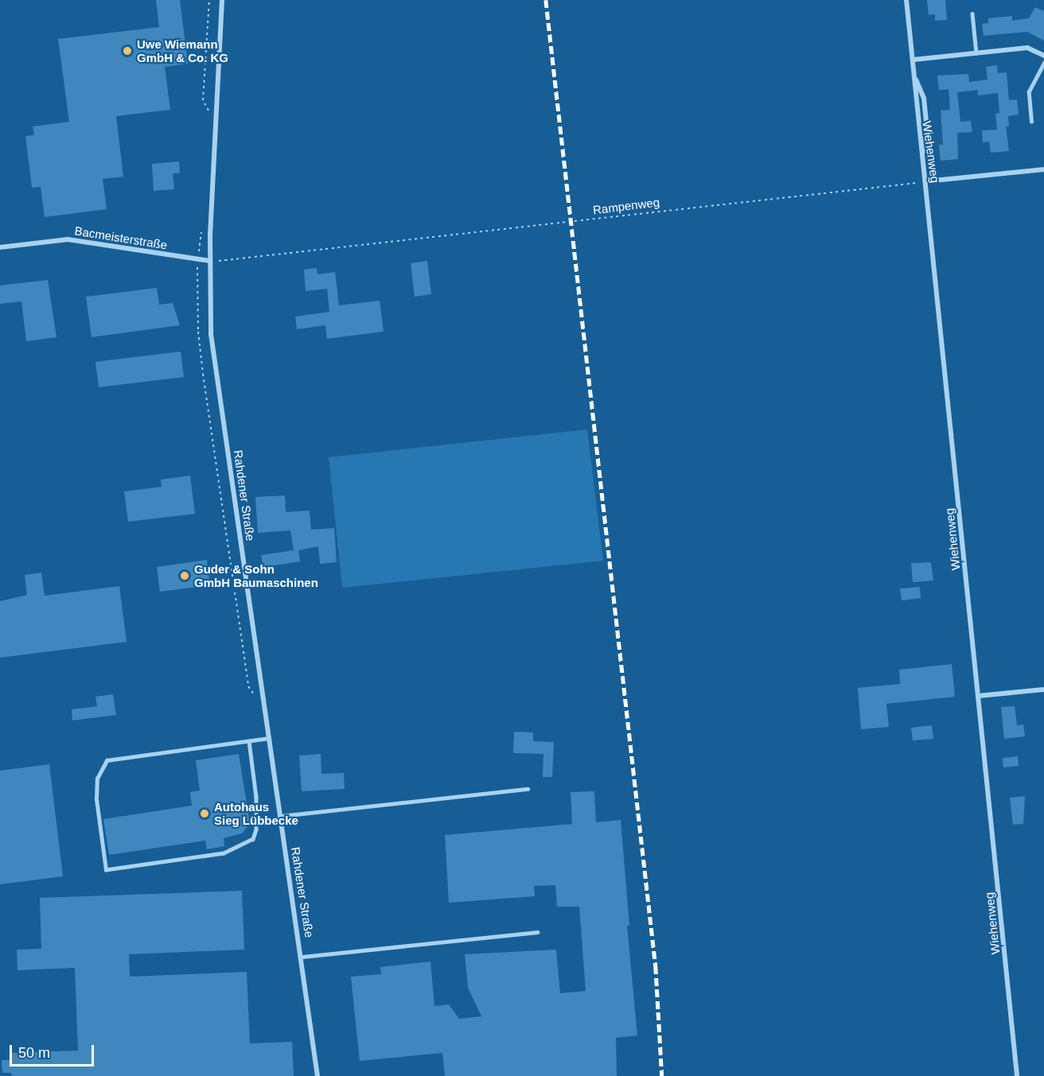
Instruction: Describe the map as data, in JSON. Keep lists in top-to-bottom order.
{
  "streets": {
    "street": ["Wiehenweg", "Bacmeisterstraße", "Rahdener Straße"],
    "path": ["Rampenweg"]
  },
  "crossings": [
    ["Wiehenweg", "Rampenweg"],
    ["Rampenweg", "Bacmeisterstraße"],
    ["Rampenweg", "Rahdener Straße"],
    ["Bacmeisterstraße", "Rahdener Straße"]
  ],
  "places": ["Uwe Wiemann GmbH & Co. KG", "Guder & Sohn GmbH Baumaschinen", "Autohaus Sieg Lübbecke"],
  "scale_bar": "50 m"
}
